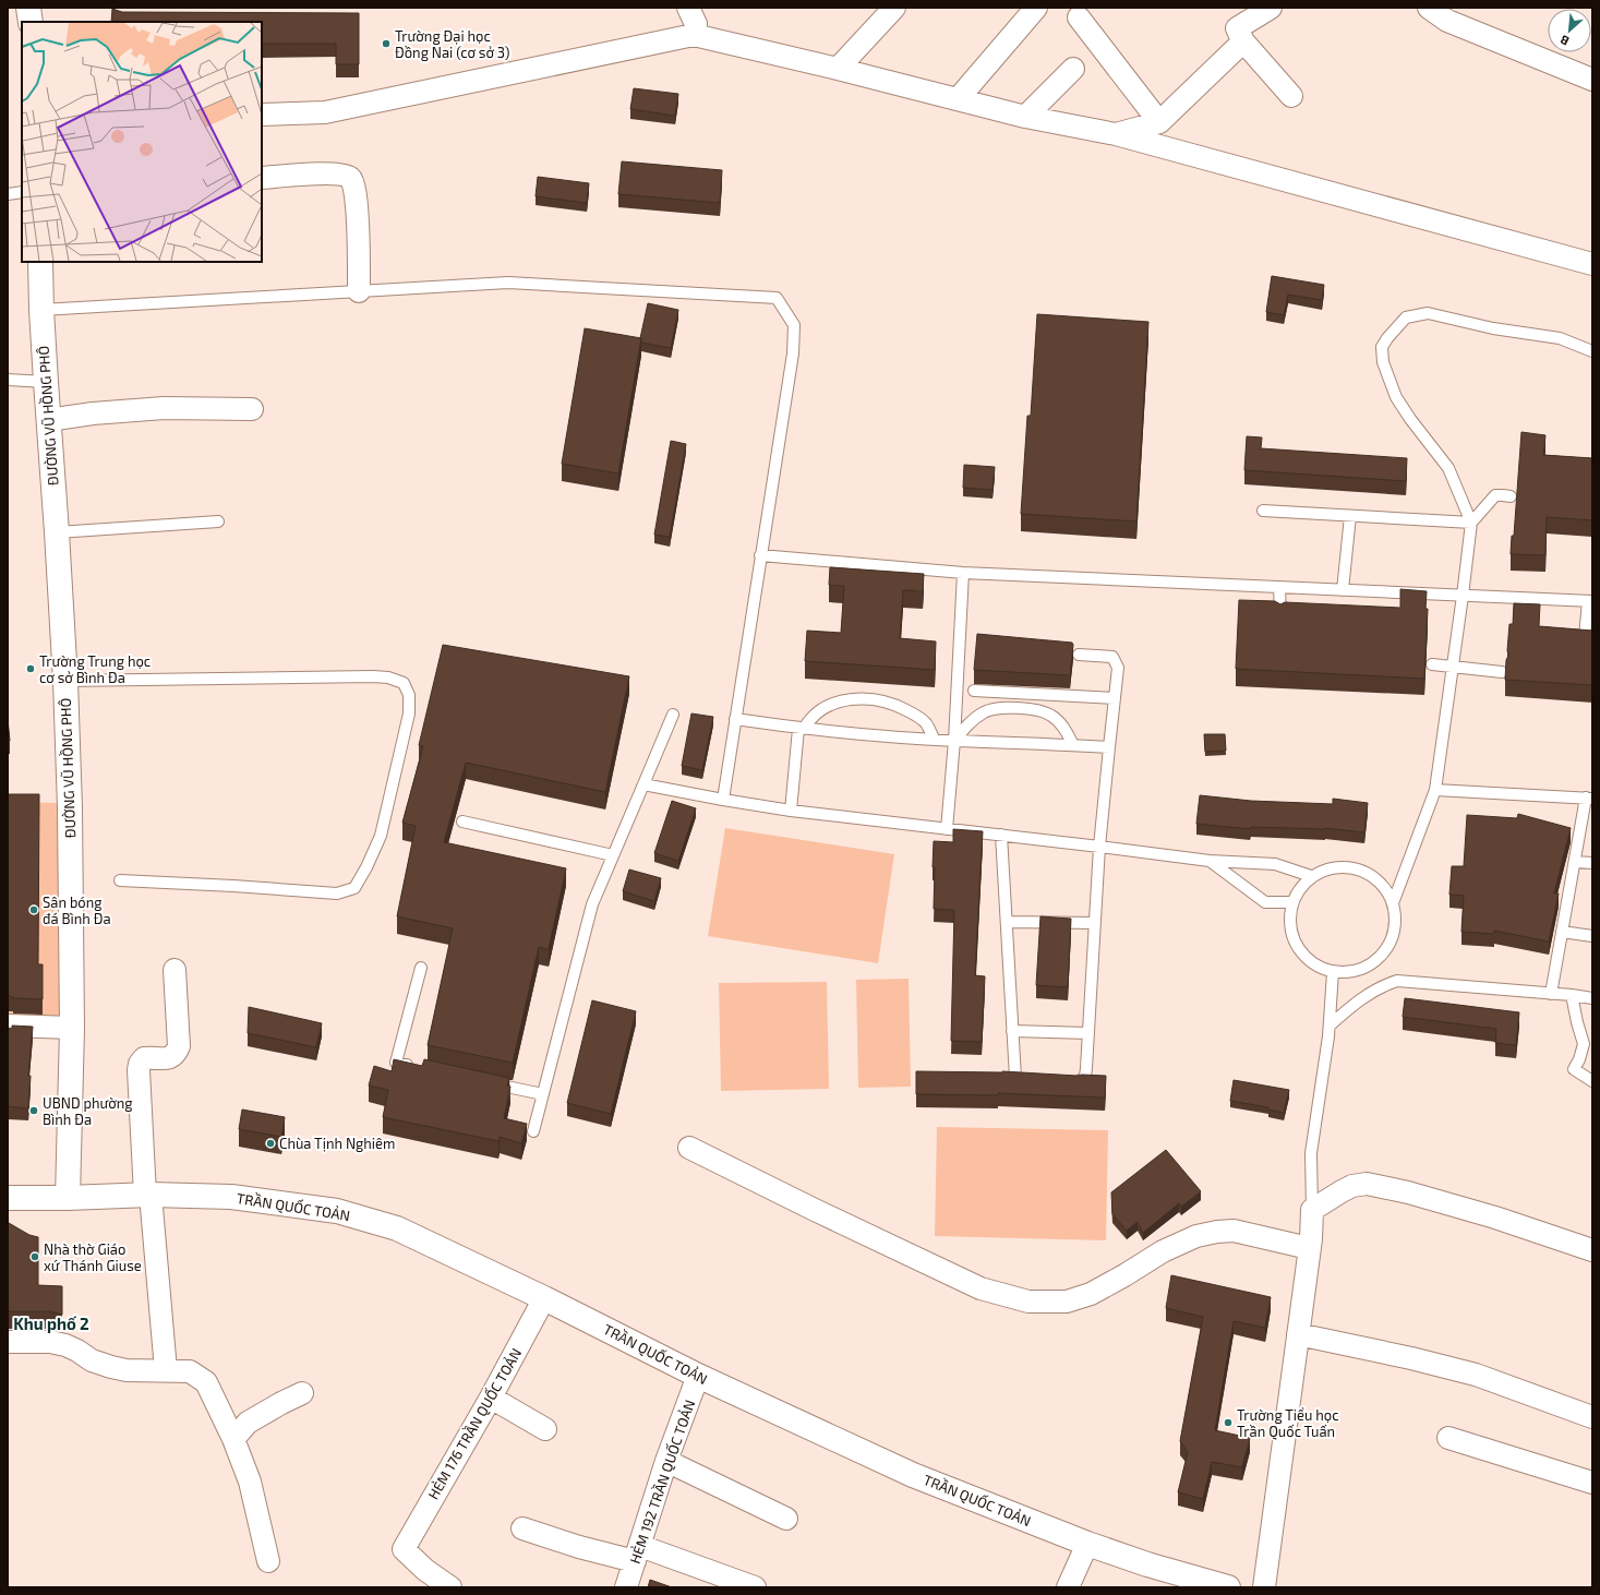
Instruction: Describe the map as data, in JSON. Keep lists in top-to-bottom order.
{
  "streets": {
    "main road": ["ĐƯỜNG VŨ HỒNG PHÔ", "TRẦN QUỐC TOẢN"],
    "street": ["HẺM 176 TRẦN QUỐC TOẢN", "HẺM 192 TRẦN QUỐC TOẢN"]
  },
  "crossings": [
    ["ĐƯỜNG VŨ HỒNG PHÔ", "TRẦN QUỐC TOẢN"],
    ["TRẦN QUỐC TOẢN", "HẺM 176 TRẦN QUỐC TOẢN"],
    ["TRẦN QUỐC TOẢN", "HẺM 192 TRẦN QUỐC TOẢN"]
  ],
  "districts": ["Khu phố 2"],
  "places": [
    "Trường Đại học Đồng Nai (cơ sở 3)",
    "Trường Trung học cơ sở Bình Đa",
    "Sân bóng đá Bình Đa",
    "UBND phường Bình Đa",
    "Chùa Tịnh Nghiêm",
    "Nhà thờ Giáo xứ Thánh Giuse",
    "Trường Tiểu học Trần Quốc Tuấn"
  ],
  "north": "bottom left"
}
